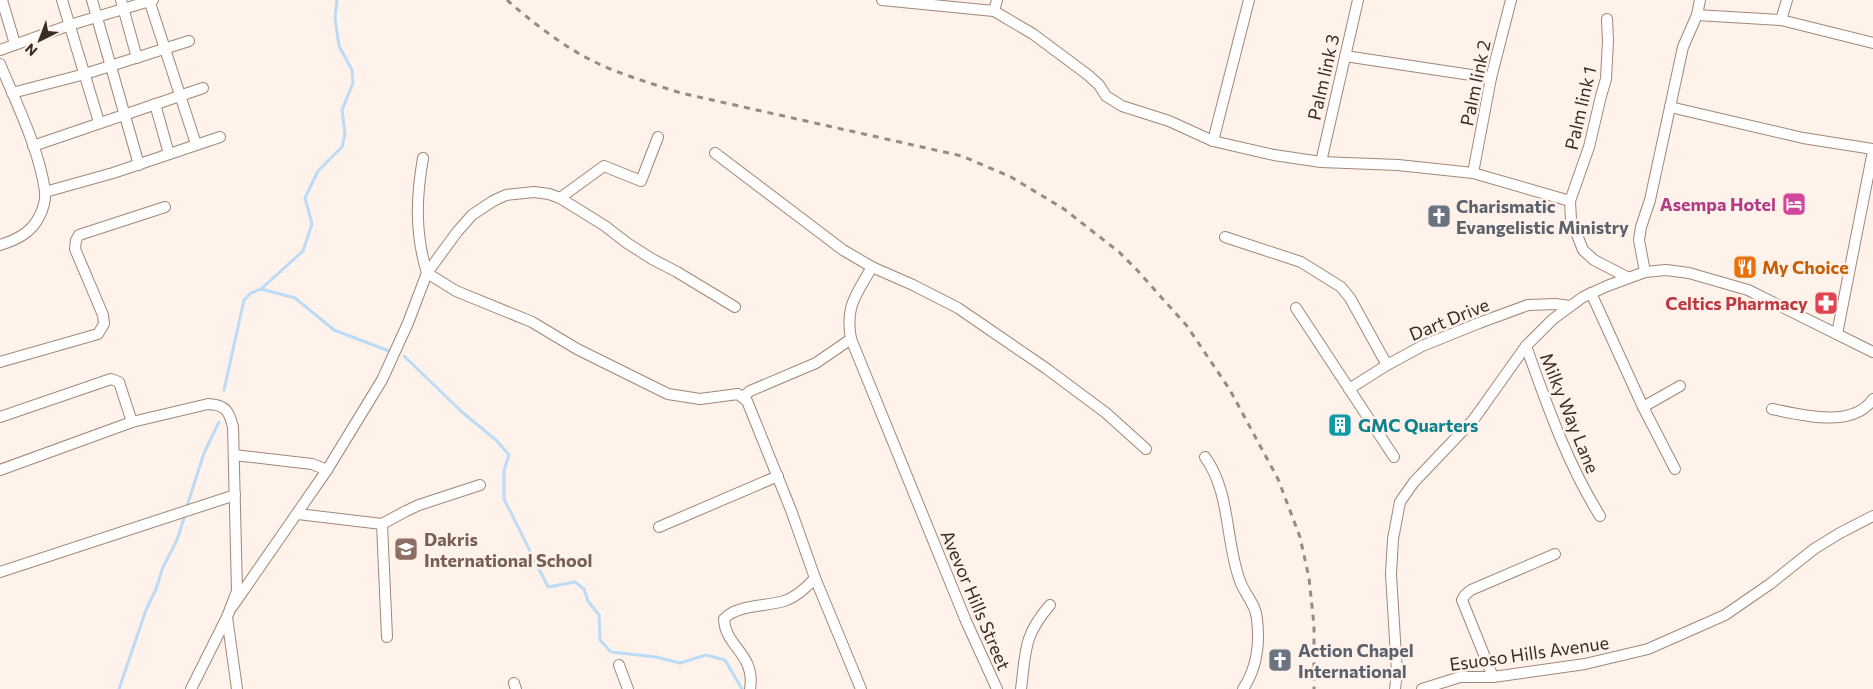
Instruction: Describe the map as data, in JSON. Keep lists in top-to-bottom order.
{
  "streets": {
    "street": [
      "Palm link 3",
      "Palm link 2",
      "Palm link 1",
      "Dart Drive",
      "Milky Way Lane",
      "Avevor Hills Street",
      "Esuoso Hills Avenue"
    ]
  },
  "places": {
    "hotel": ["Asempa Hotel"],
    "church": ["Charismatic Evangelistic Ministry", "Action Chapel International"],
    "restaurant": ["My Choice"],
    "pharmacy": ["Celtics Pharmacy"],
    "building": ["GMC Quarters"],
    "school or university": ["Dakris International School"]
  },
  "north": "bottom left"
}
